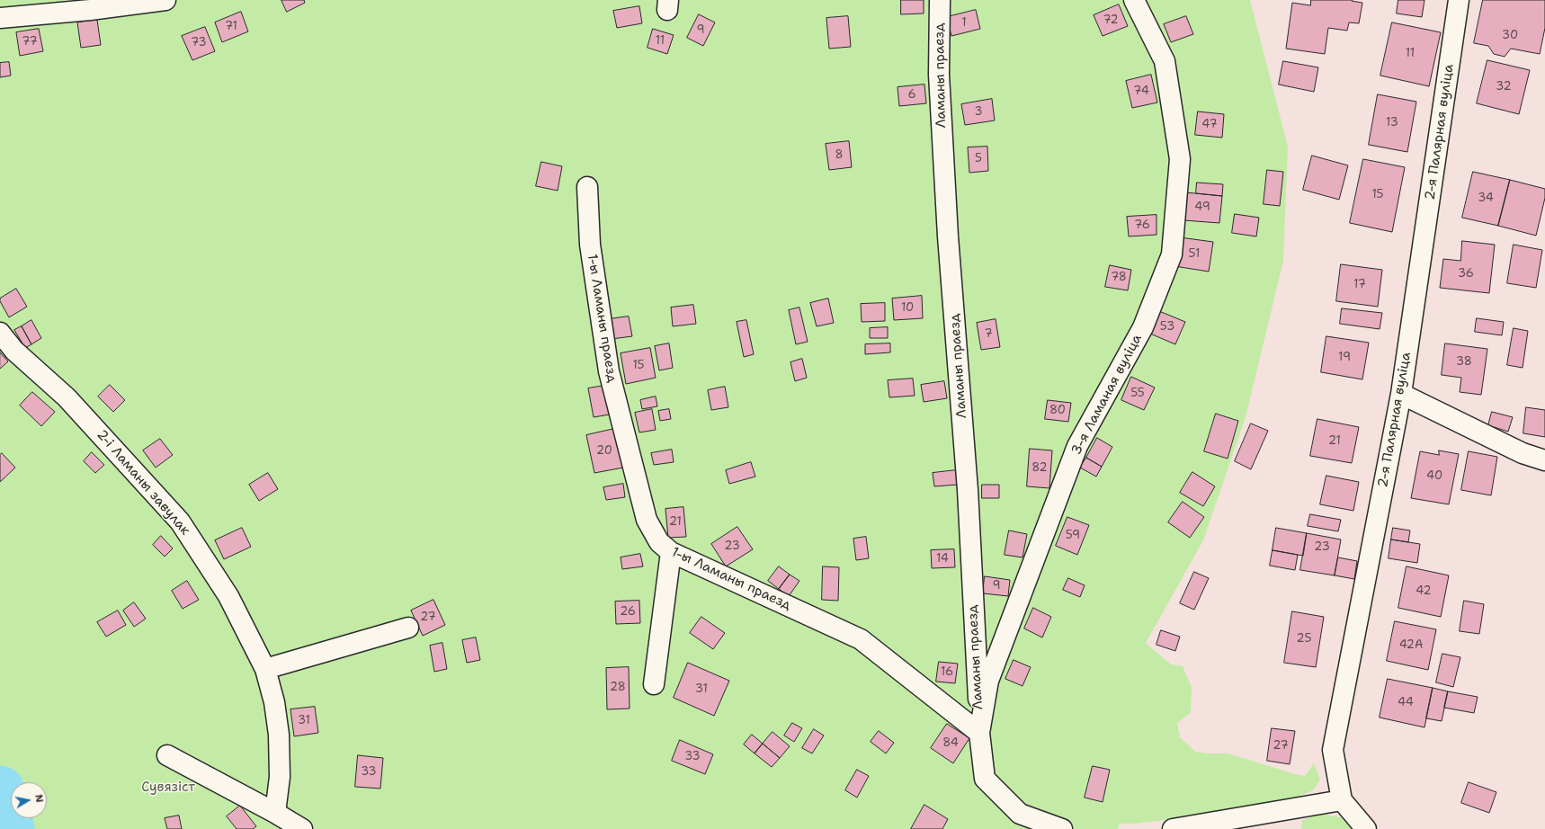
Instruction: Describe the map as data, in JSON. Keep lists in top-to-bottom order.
{
  "streets": {
    "street": [
      "Ламаны праезд",
      "2-я Палярная вуліца",
      "1-ы Ламаны праезд",
      "3-я Ламаная вуліца",
      "2-і Ламаны завулак"
    ]
  },
  "crossings": [
    ["Ламаны праезд", "1-ы Ламаны праезд"],
    ["Ламаны праезд", "3-я Ламаная вуліца"],
    ["1-ы Ламаны праезд", "3-я Ламаная вуліца"]
  ],
  "parks": ["Сувязіст"],
  "house_numbers": [
    "72",
    "1",
    "71",
    "9",
    "30",
    "11",
    "77",
    "73",
    "11",
    "32",
    "74",
    "6",
    "3",
    "13",
    "47",
    "8",
    "5",
    "15",
    "34",
    "49",
    "76",
    "51",
    "36",
    "78",
    "17",
    "10",
    "53",
    "7",
    "19",
    "38",
    "15",
    "55",
    "80",
    "21",
    "20",
    "82",
    "40",
    "21",
    "59",
    "23",
    "23",
    "14",
    "9",
    "42",
    "26",
    "27",
    "25",
    "42А",
    "16",
    "28",
    "31",
    "44",
    "31",
    "84",
    "27",
    "33",
    "33"
  ],
  "north": "right"
}
